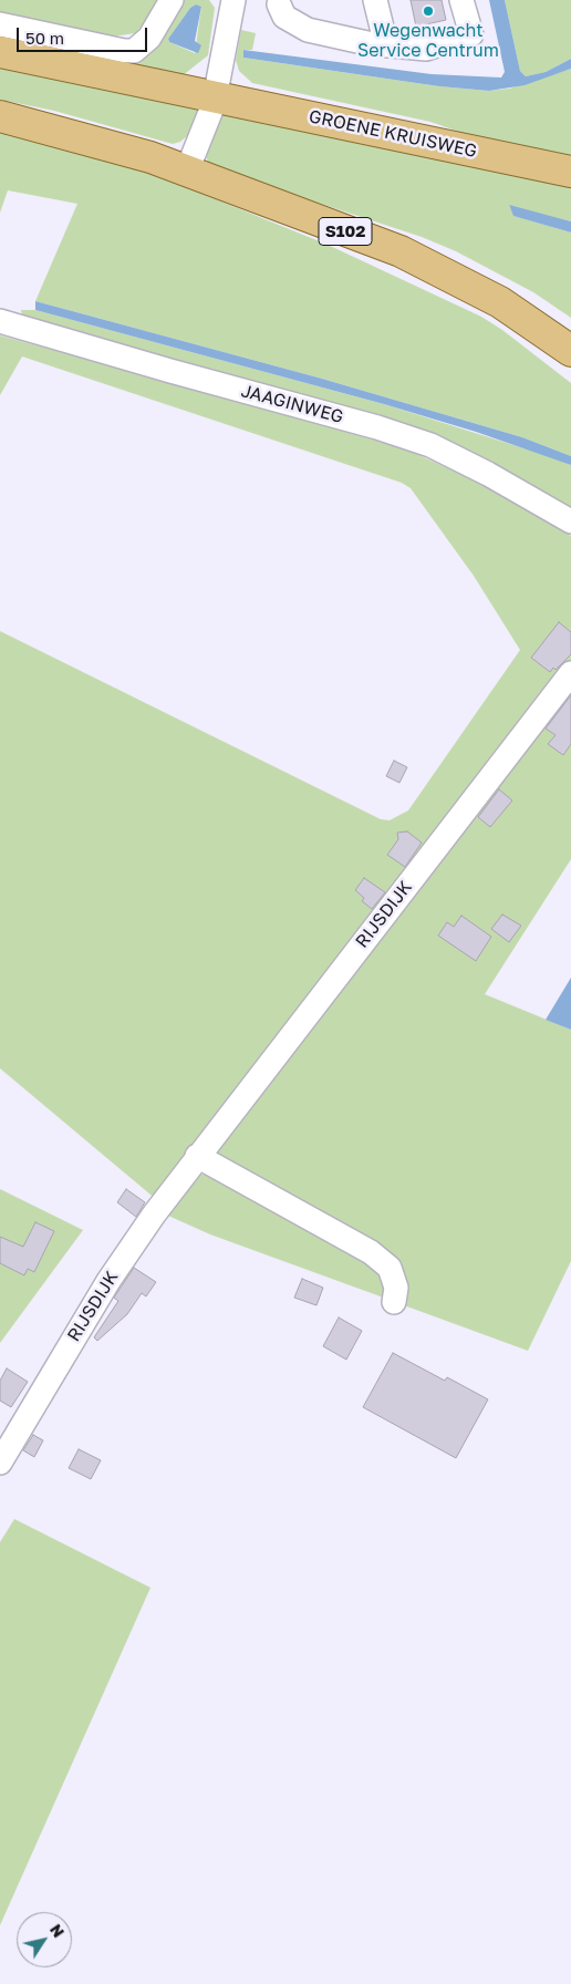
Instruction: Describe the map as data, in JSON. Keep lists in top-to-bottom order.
{
  "streets": {
    "main road": ["GROENE KRUISWEG", "S102"],
    "street": ["JAAGINWEG", "RIJSDIJK"]
  },
  "places": ["Wegenwacht Service Centrum"],
  "scale_bar": "50 m",
  "north": "top right"
}
